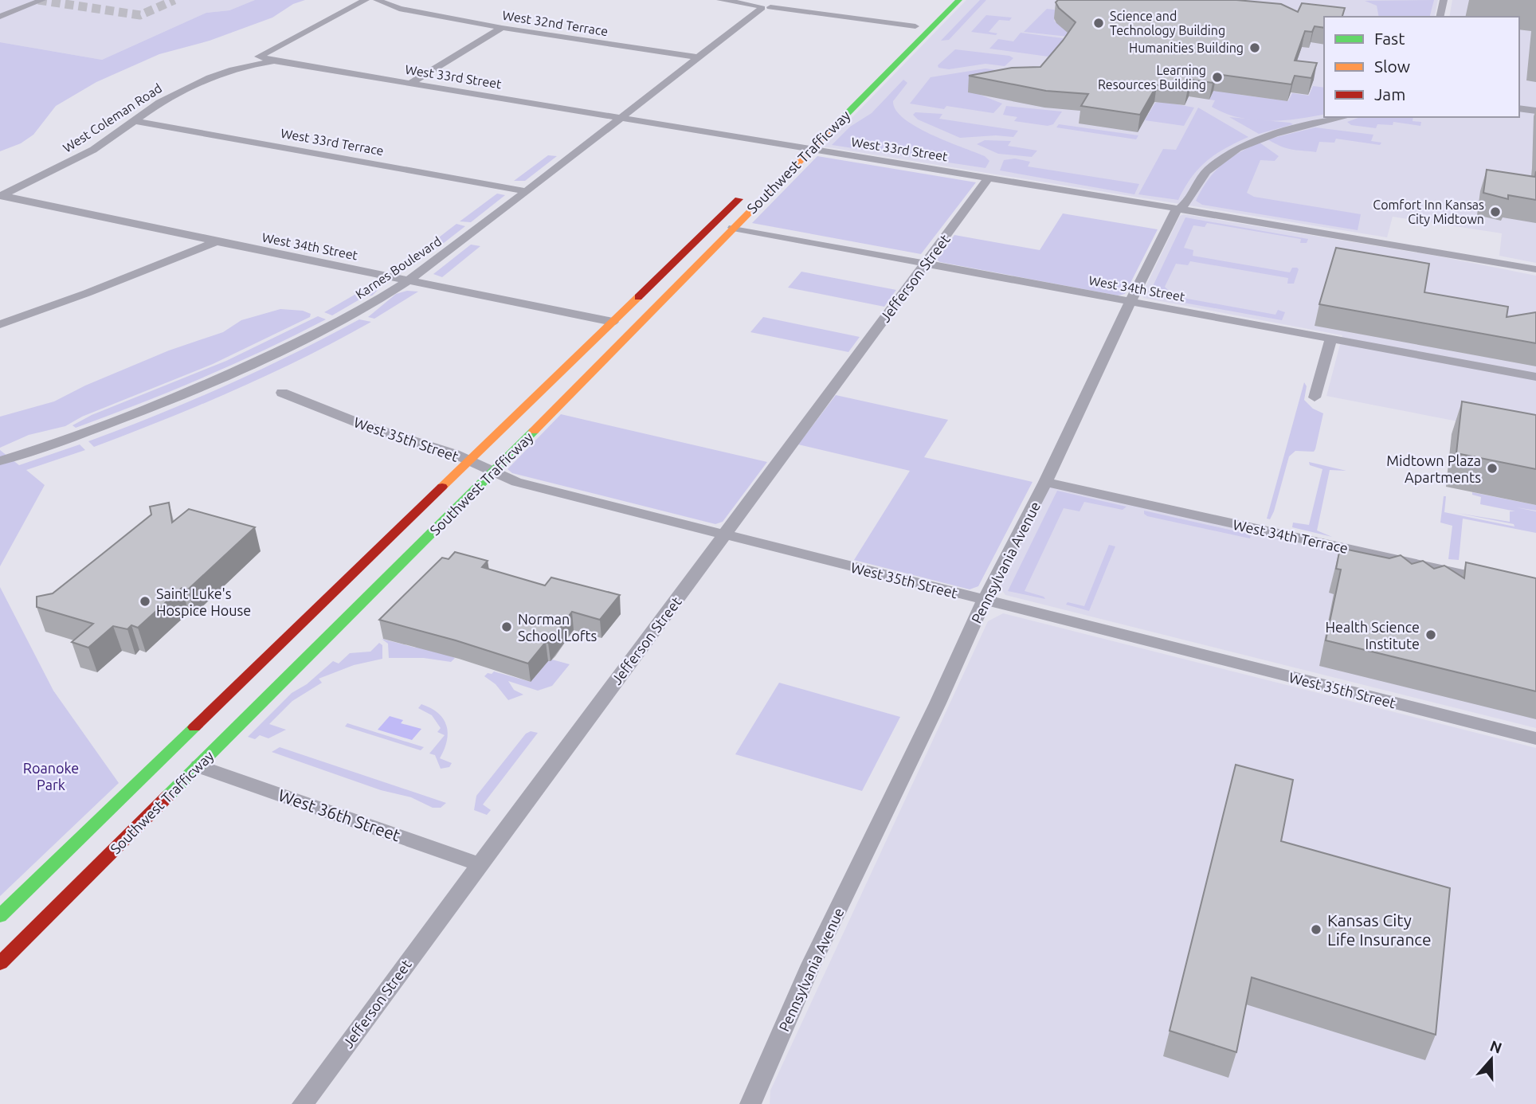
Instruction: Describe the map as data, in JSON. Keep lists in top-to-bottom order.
{
  "streets": {
    "main road": ["Southwest Trafficway"],
    "street": [
      "West 32nd Terrace",
      "West 33rd Street",
      "West Coleman Road",
      "West 33rd Terrace",
      "West 34th Street",
      "Karnes Boulevard",
      "Jefferson Street",
      "West 35th Street",
      "West 34th Terrace",
      "Pennsylvania Avenue",
      "West 36th Street"
    ]
  },
  "crossings": [
    ["West 32nd Terrace", "Karnes Boulevard"],
    ["West 33rd Street", "West Coleman Road"],
    ["West 33rd Street", "Southwest Trafficway"],
    ["West 33rd Street", "Karnes Boulevard"],
    ["West 33rd Street", "Jefferson Street"],
    ["West 33rd Street", "Pennsylvania Avenue"],
    ["West Coleman Road", "West 33rd Terrace"],
    ["West Coleman Road", "West 34th Street"],
    ["West 33rd Terrace", "Karnes Boulevard"],
    ["Southwest Trafficway", "West 34th Street"],
    ["Southwest Trafficway", "West 35th Street"],
    ["Southwest Trafficway", "West 36th Street"],
    ["West 34th Street", "Karnes Boulevard"],
    ["West 34th Street", "Jefferson Street"],
    ["West 34th Street", "Pennsylvania Avenue"],
    ["Jefferson Street", "West 35th Street"],
    ["Jefferson Street", "West 36th Street"],
    ["West 35th Street", "Pennsylvania Avenue"],
    ["West 34th Terrace", "Pennsylvania Avenue"]
  ],
  "parks": ["Roanoke Park"],
  "places": [
    "Science and Technology Building",
    "Humanities Building",
    "Learning Resources Building",
    "Comfort Inn Kansas City Midtown",
    "Midtown Plaza Apartments",
    "Saint Luke's Hospice House",
    "Norman School Lofts",
    "Health Science Institute",
    "Kansas City Life Insurance"
  ],
  "legend": ["Fast", "Slow", "Jam"],
  "north": "top"
}
